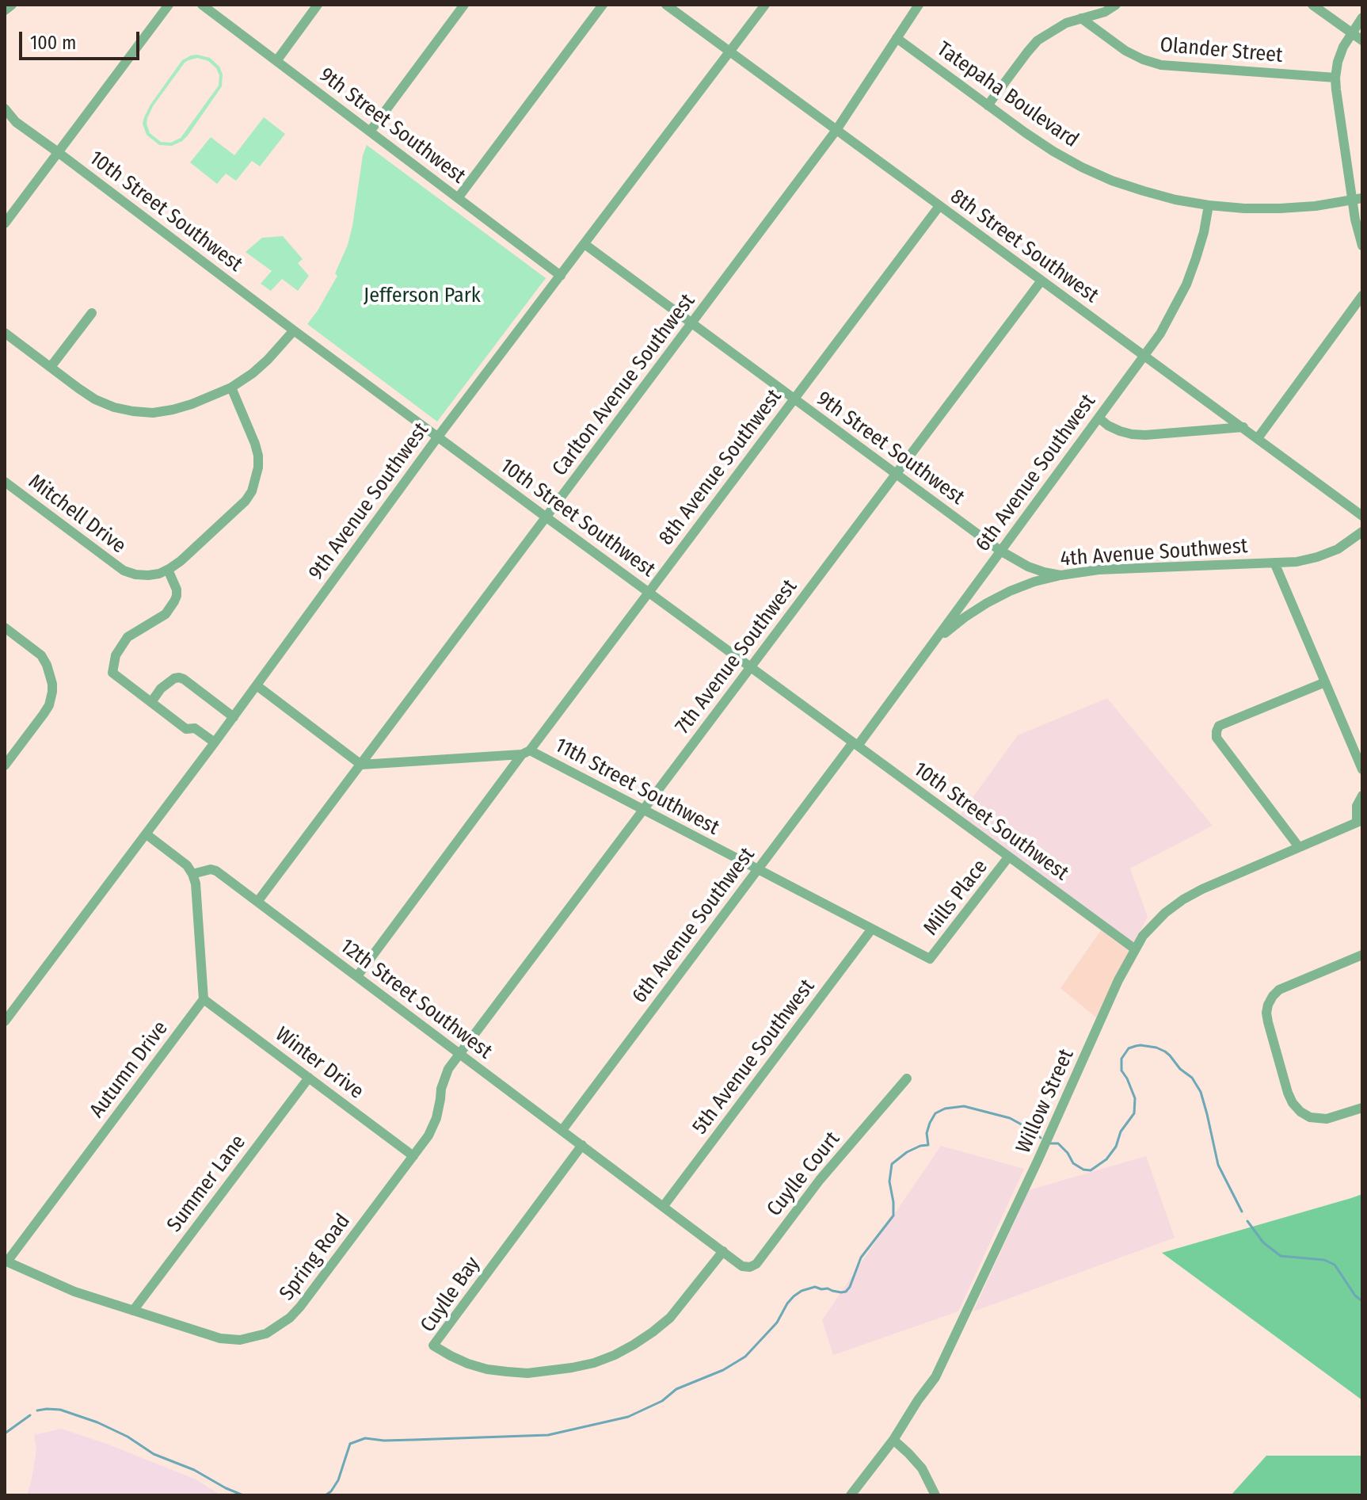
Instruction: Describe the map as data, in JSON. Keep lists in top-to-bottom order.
{
  "streets": {
    "street": [
      "Olander Street",
      "Tatepaha Boulevard",
      "9th Street Southwest",
      "10th Street Southwest",
      "8th Street Southwest",
      "Carlton Avenue Southwest",
      "8th Avenue Southwest",
      "6th Avenue Southwest",
      "9th Avenue Southwest",
      "Mitchell Drive",
      "4th Avenue Southwest",
      "7th Avenue Southwest",
      "11th Street Southwest",
      "Mills Place",
      "12th Street Southwest",
      "5th Avenue Southwest",
      "Winter Drive",
      "Autumn Drive",
      "Willow Street",
      "Cuylle Court",
      "Summer Lane",
      "Spring Road",
      "Cuylle Bay"
    ]
  },
  "crossings": [
    ["Tatepaha Boulevard", "Carlton Avenue Southwest"],
    ["Tatepaha Boulevard", "6th Avenue Southwest"],
    ["9th Street Southwest", "Carlton Avenue Southwest"],
    ["9th Street Southwest", "8th Avenue Southwest"],
    ["9th Street Southwest", "6th Avenue Southwest"],
    ["9th Street Southwest", "9th Avenue Southwest"],
    ["9th Street Southwest", "4th Avenue Southwest"],
    ["9th Street Southwest", "7th Avenue Southwest"],
    ["10th Street Southwest", "Carlton Avenue Southwest"],
    ["10th Street Southwest", "8th Avenue Southwest"],
    ["10th Street Southwest", "6th Avenue Southwest"],
    ["10th Street Southwest", "9th Avenue Southwest"],
    ["10th Street Southwest", "7th Avenue Southwest"],
    ["10th Street Southwest", "Mills Place"],
    ["10th Street Southwest", "Willow Street"],
    ["8th Street Southwest", "Carlton Avenue Southwest"],
    ["8th Street Southwest", "8th Avenue Southwest"],
    ["8th Street Southwest", "6th Avenue Southwest"],
    ["8th Street Southwest", "9th Avenue Southwest"],
    ["8th Street Southwest", "7th Avenue Southwest"],
    ["Carlton Avenue Southwest", "11th Street Southwest"],
    ["Carlton Avenue Southwest", "12th Street Southwest"],
    ["8th Avenue Southwest", "11th Street Southwest"],
    ["8th Avenue Southwest", "12th Street Southwest"],
    ["6th Avenue Southwest", "4th Avenue Southwest"],
    ["6th Avenue Southwest", "11th Street Southwest"],
    ["6th Avenue Southwest", "12th Street Southwest"],
    ["7th Avenue Southwest", "11th Street Southwest"],
    ["7th Avenue Southwest", "12th Street Southwest"],
    ["7th Avenue Southwest", "Spring Road"],
    ["11th Street Southwest", "Mills Place"],
    ["11th Street Southwest", "5th Avenue Southwest"],
    ["12th Street Southwest", "5th Avenue Southwest"],
    ["12th Street Southwest", "Spring Road"],
    ["12th Street Southwest", "Cuylle Bay"],
    ["Winter Drive", "Autumn Drive"],
    ["Winter Drive", "Summer Lane"],
    ["Winter Drive", "Spring Road"],
    ["Autumn Drive", "Spring Road"],
    ["Cuylle Court", "Cuylle Bay"],
    ["Summer Lane", "Spring Road"]
  ],
  "parks": ["Jefferson Park"],
  "scale_bar": "100 m"
}
